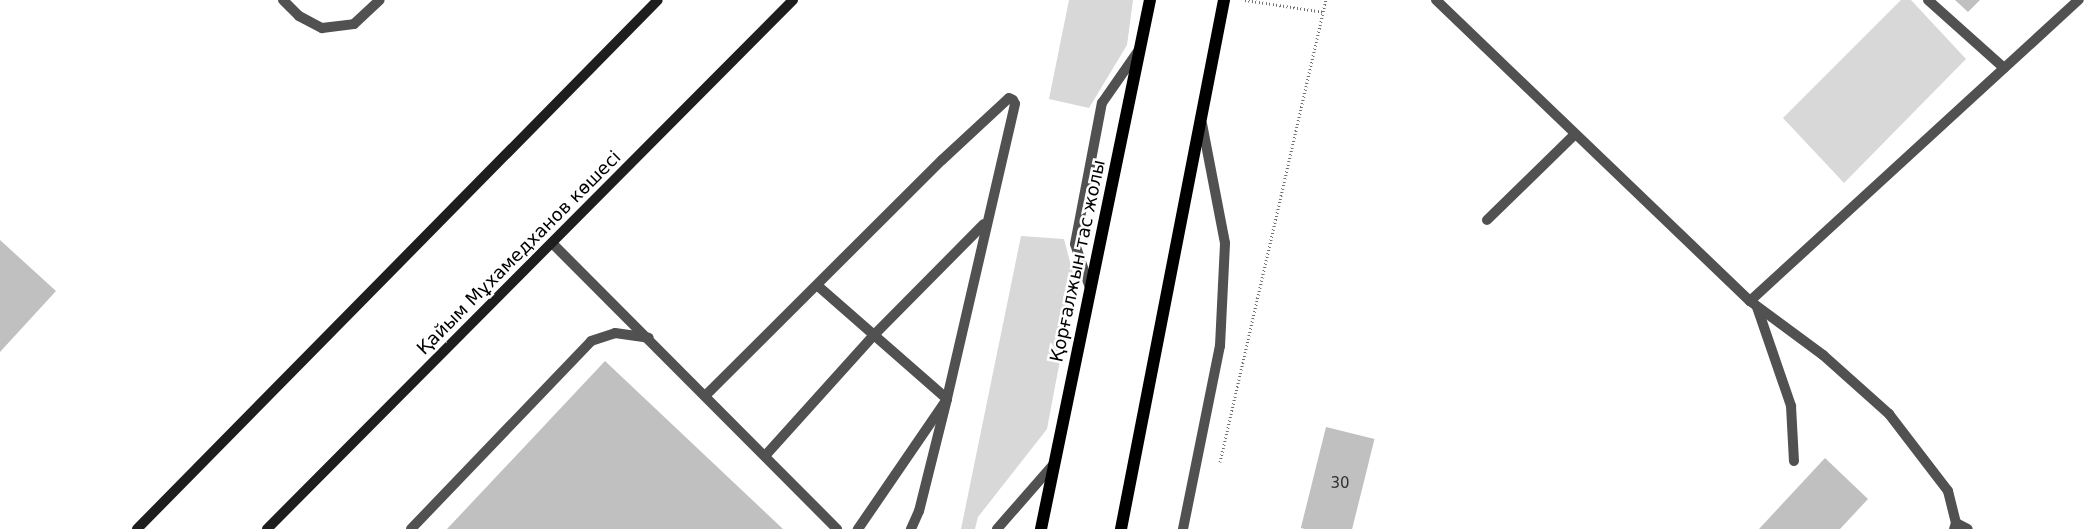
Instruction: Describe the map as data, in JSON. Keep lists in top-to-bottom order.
{
  "streets": {
    "main road": ["Қайым Мұхамедханов көшесі", "Қорғалжын тас жолы"]
  },
  "house_numbers": ["30"]
}
